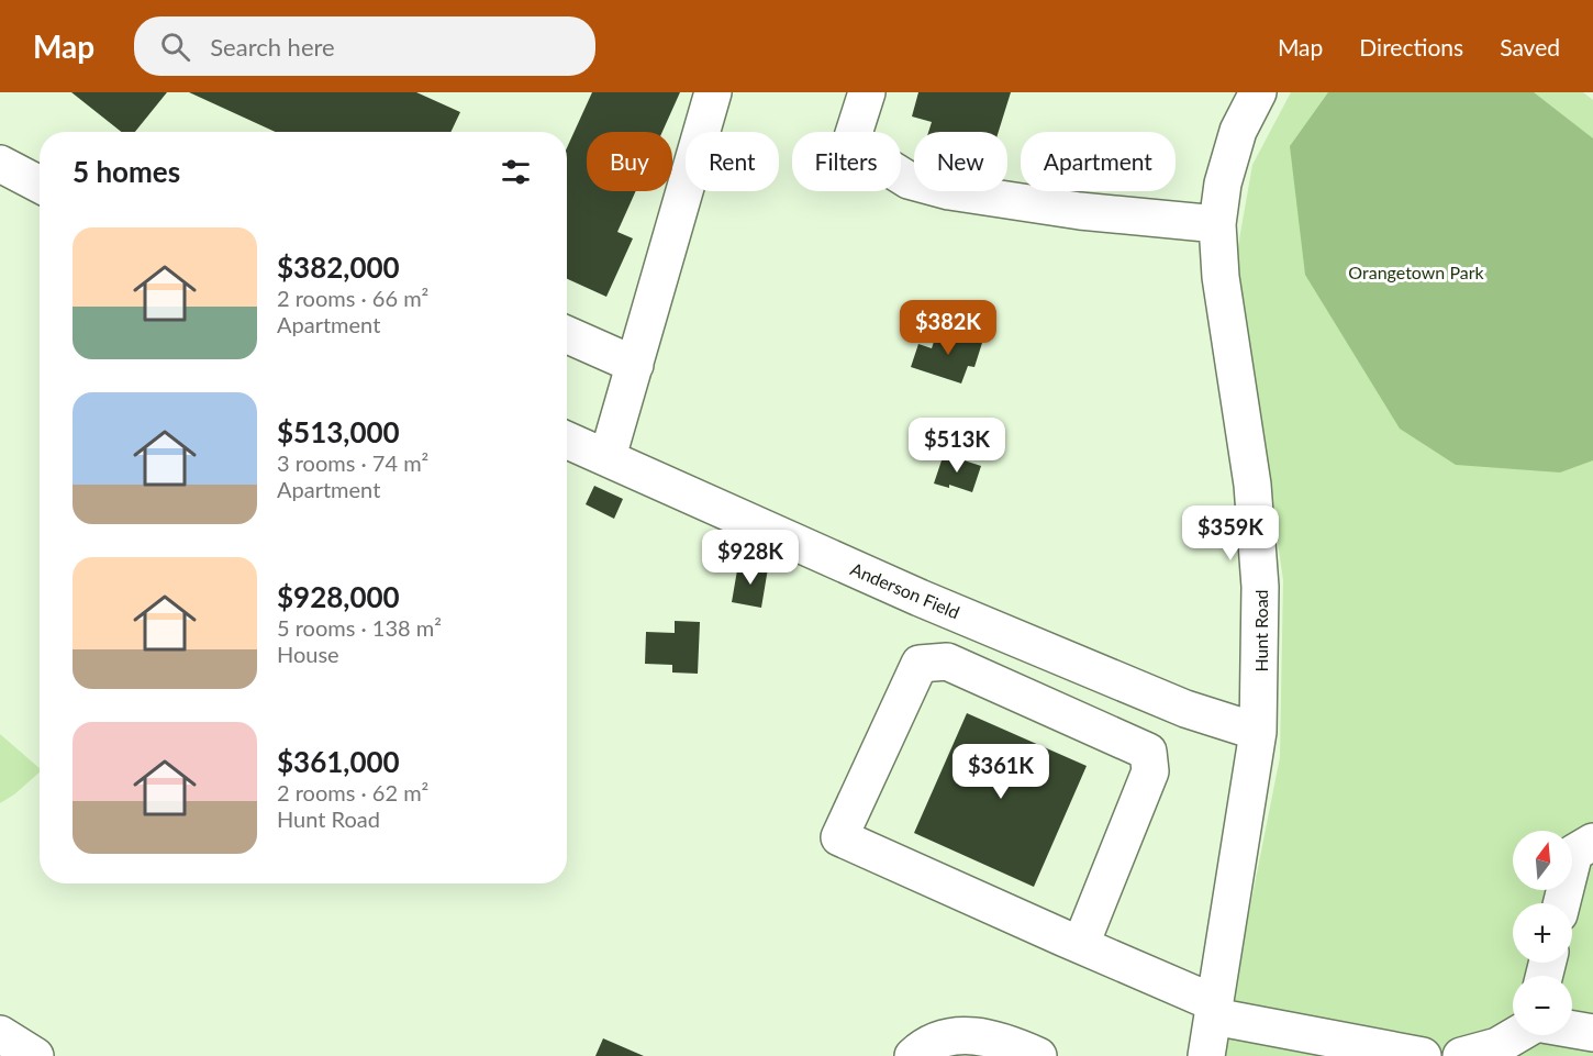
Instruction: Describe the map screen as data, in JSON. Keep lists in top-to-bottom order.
{
  "streets": {
    "street": ["Anderson Field", "Hunt Road"]
  },
  "crossings": [
    ["Anderson Field", "Hunt Road"]
  ],
  "parks": ["Orangetown Park"],
  "north": "top",
  "page": {
    "header": "Map",
    "search": "Search here",
    "nav": ["Map", "Directions", "Saved"],
    "chip": [
      "Buy",
      "Rent",
      "Filters",
      "New",
      "Apartment"
    ],
    "heading": "5 homes",
    "list": [
      {
        "name": "$382,000",
        "note": "2 rooms · 66 m² · Apartment"
      },
      {
        "name": "$513,000",
        "note": "3 rooms · 74 m² · Apartment"
      },
      {
        "name": "$928,000",
        "note": "5 rooms · 138 m² · House"
      },
      {
        "name": "$361,000",
        "note": "2 rooms · 62 m² · Hunt Road"
      }
    ],
    "price": [
      "$382K",
      "$513K",
      "$359K",
      "$928K",
      "$361K"
    ],
    "map_buttons": ["+", "−"]
  }
}
